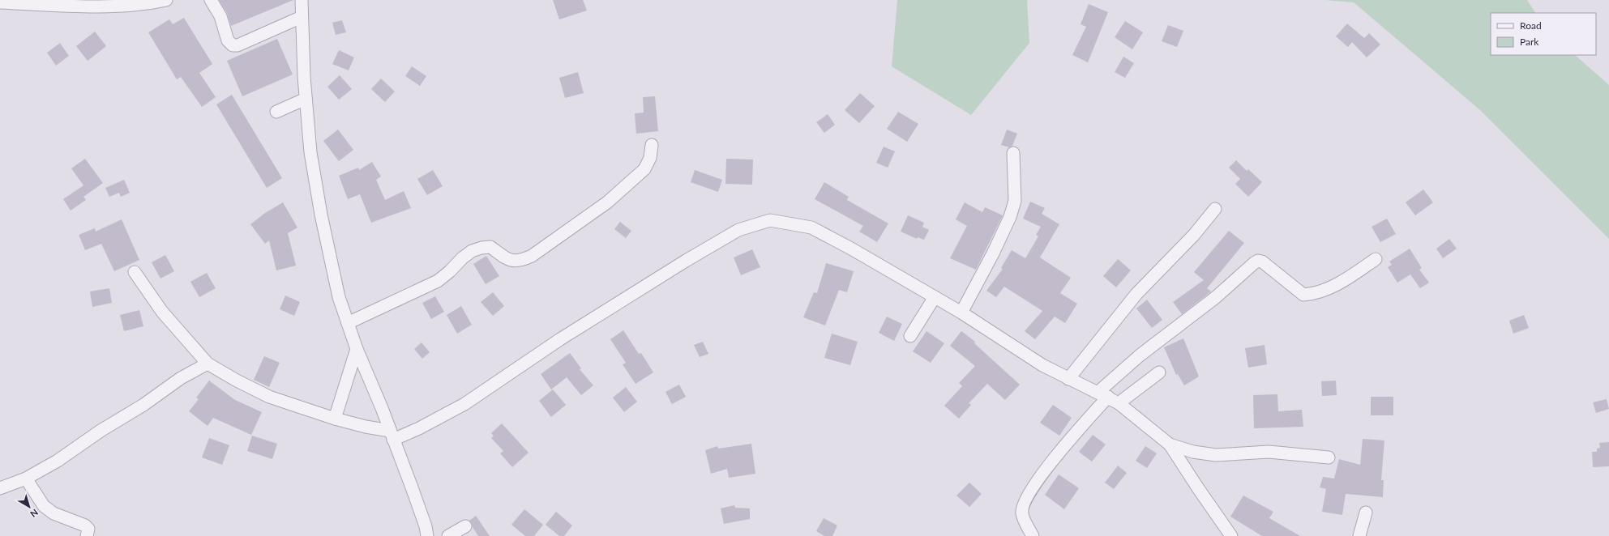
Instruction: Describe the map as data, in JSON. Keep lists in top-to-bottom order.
{
  "legend": ["Road", "Park"],
  "north": "bottom right"
}
